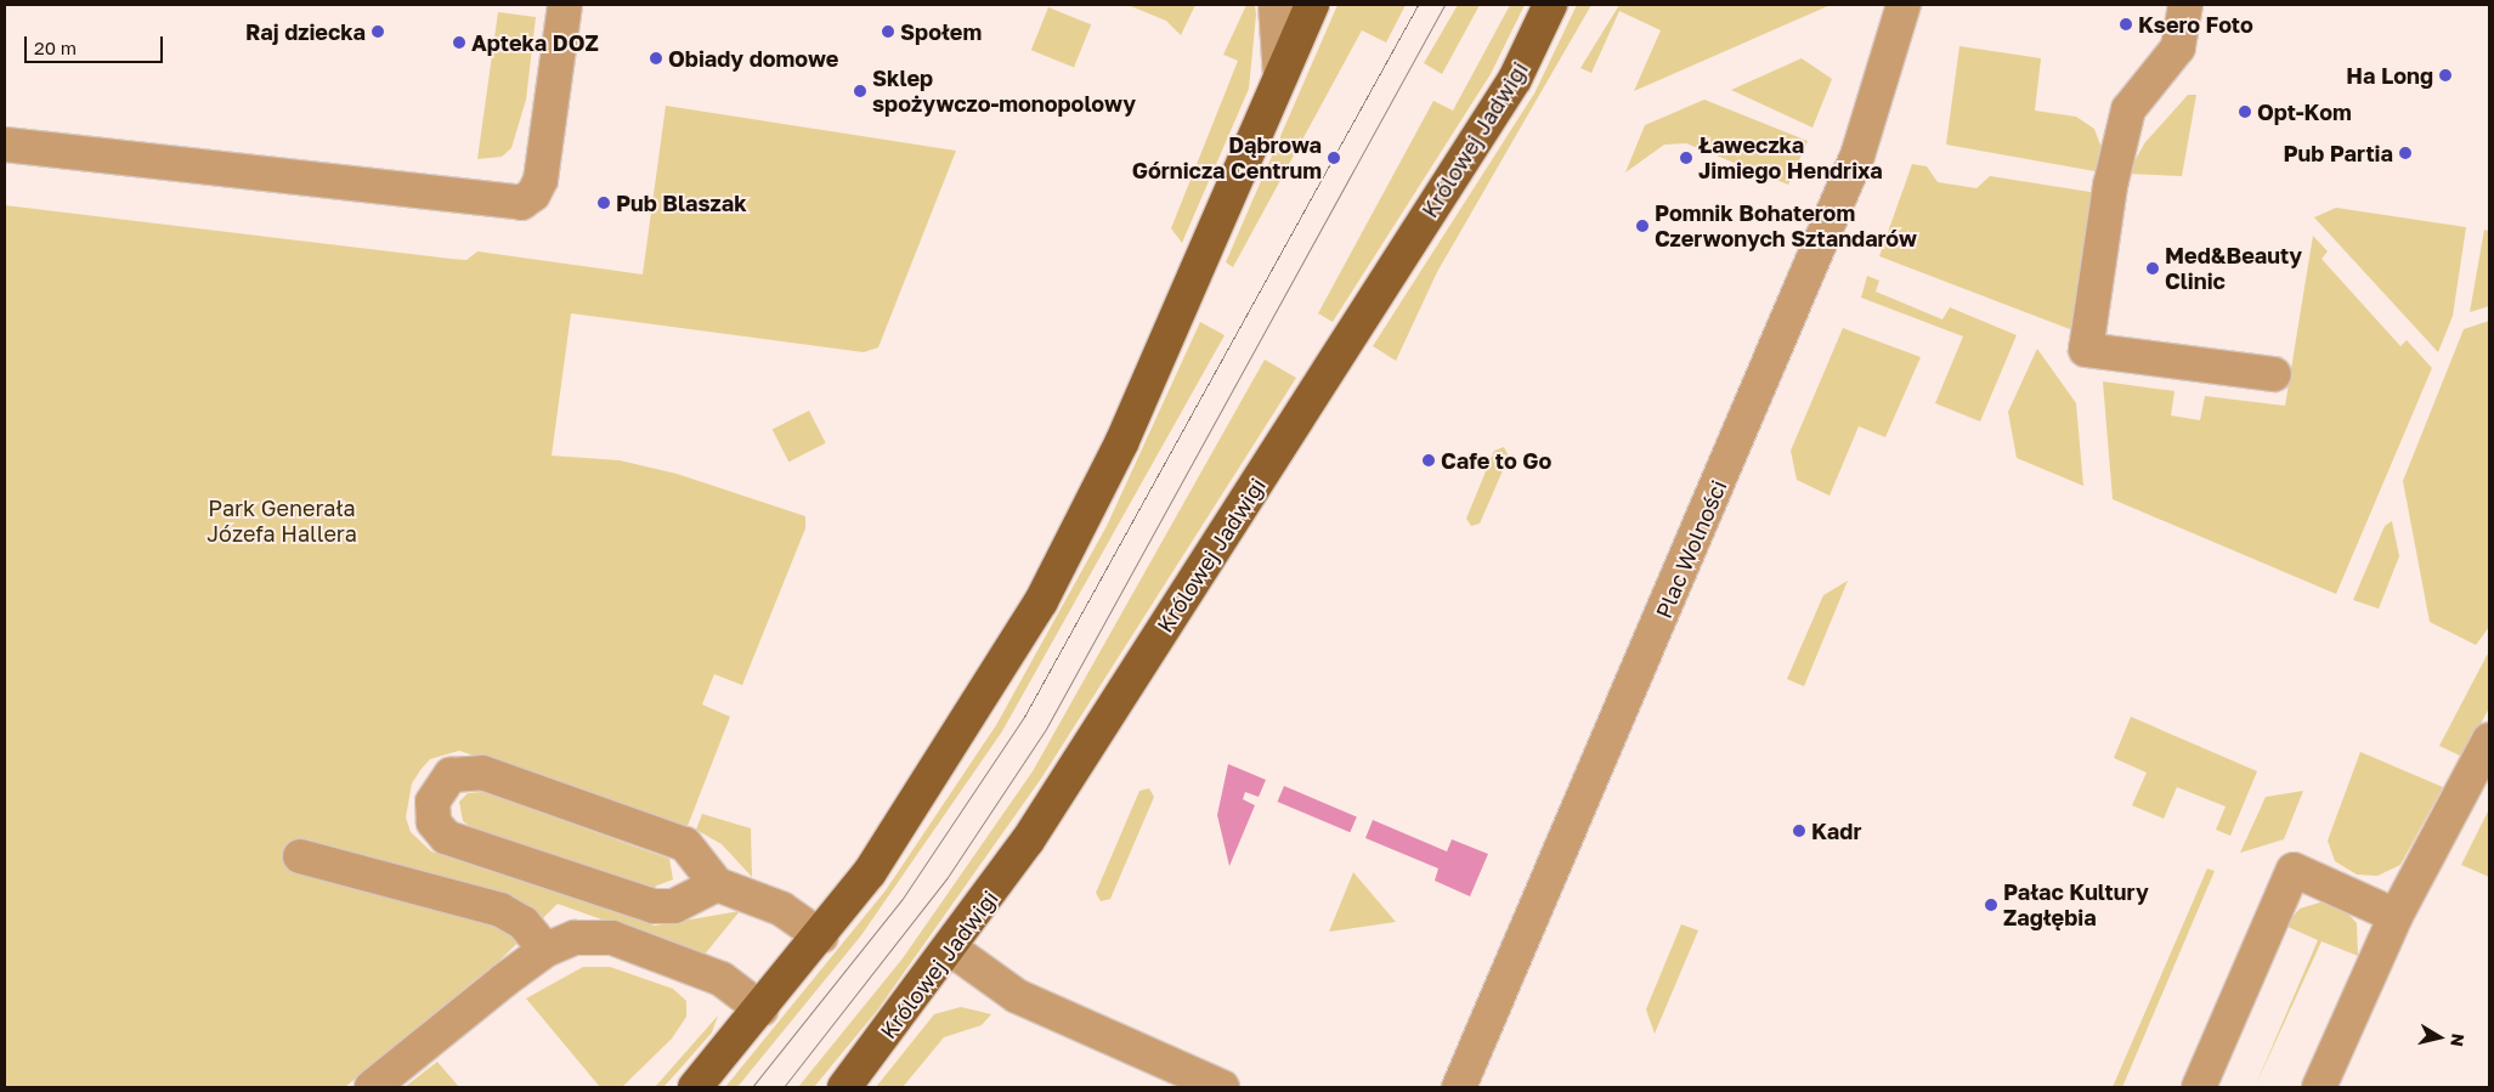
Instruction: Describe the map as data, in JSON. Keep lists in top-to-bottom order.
{
  "streets": {
    "main road": ["Królowej Jadwigi"],
    "street": ["Plac Wolności"]
  },
  "parks": ["Park Generała Józefa Hallera"],
  "places": [
    "Ksero Foto",
    "Raj dziecka",
    "Społem",
    "Apteka DOZ",
    "Obiady domowe",
    "Ha Long",
    "Sklep spożywczo-monopolowy",
    "Opt-Kom",
    "Pub Partia",
    "Dąbrowa Górnicza Centrum",
    "Ławeczka Jimiego Hendrixa",
    "Pub Blaszak",
    "Pomnik Bohaterom Czerwonych Sztandarów",
    "Med&Beauty Clinic",
    "Cafe to Go",
    "Kadr",
    "Pałac Kultury Zagłębia"
  ],
  "scale_bar": "20 m",
  "north": "right"
}
